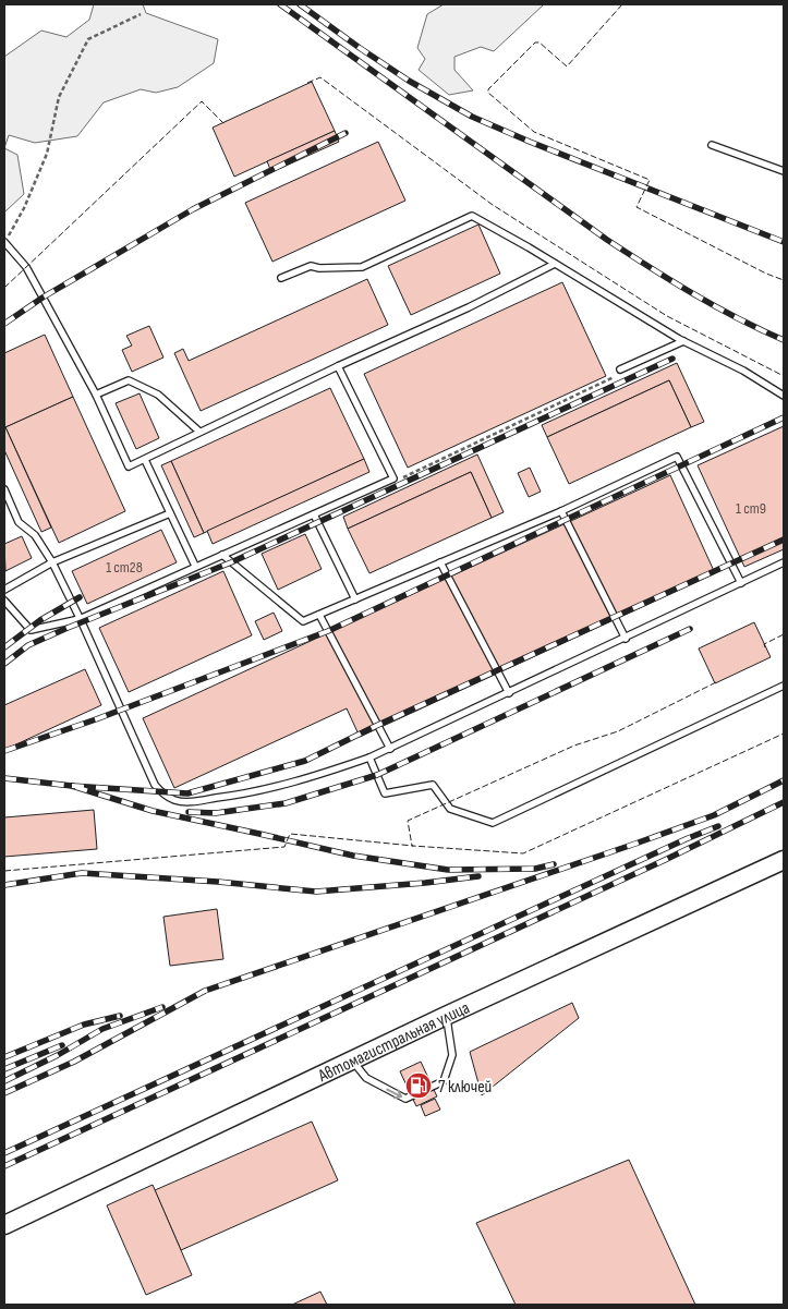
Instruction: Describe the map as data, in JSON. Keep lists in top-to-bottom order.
{
  "streets": {
    "main road": ["Автомагистральная улица"]
  },
  "places": {
    "fuel station": ["7 ключей"]
  },
  "house_numbers": ["1 ст9", "1 ст28"]
}
